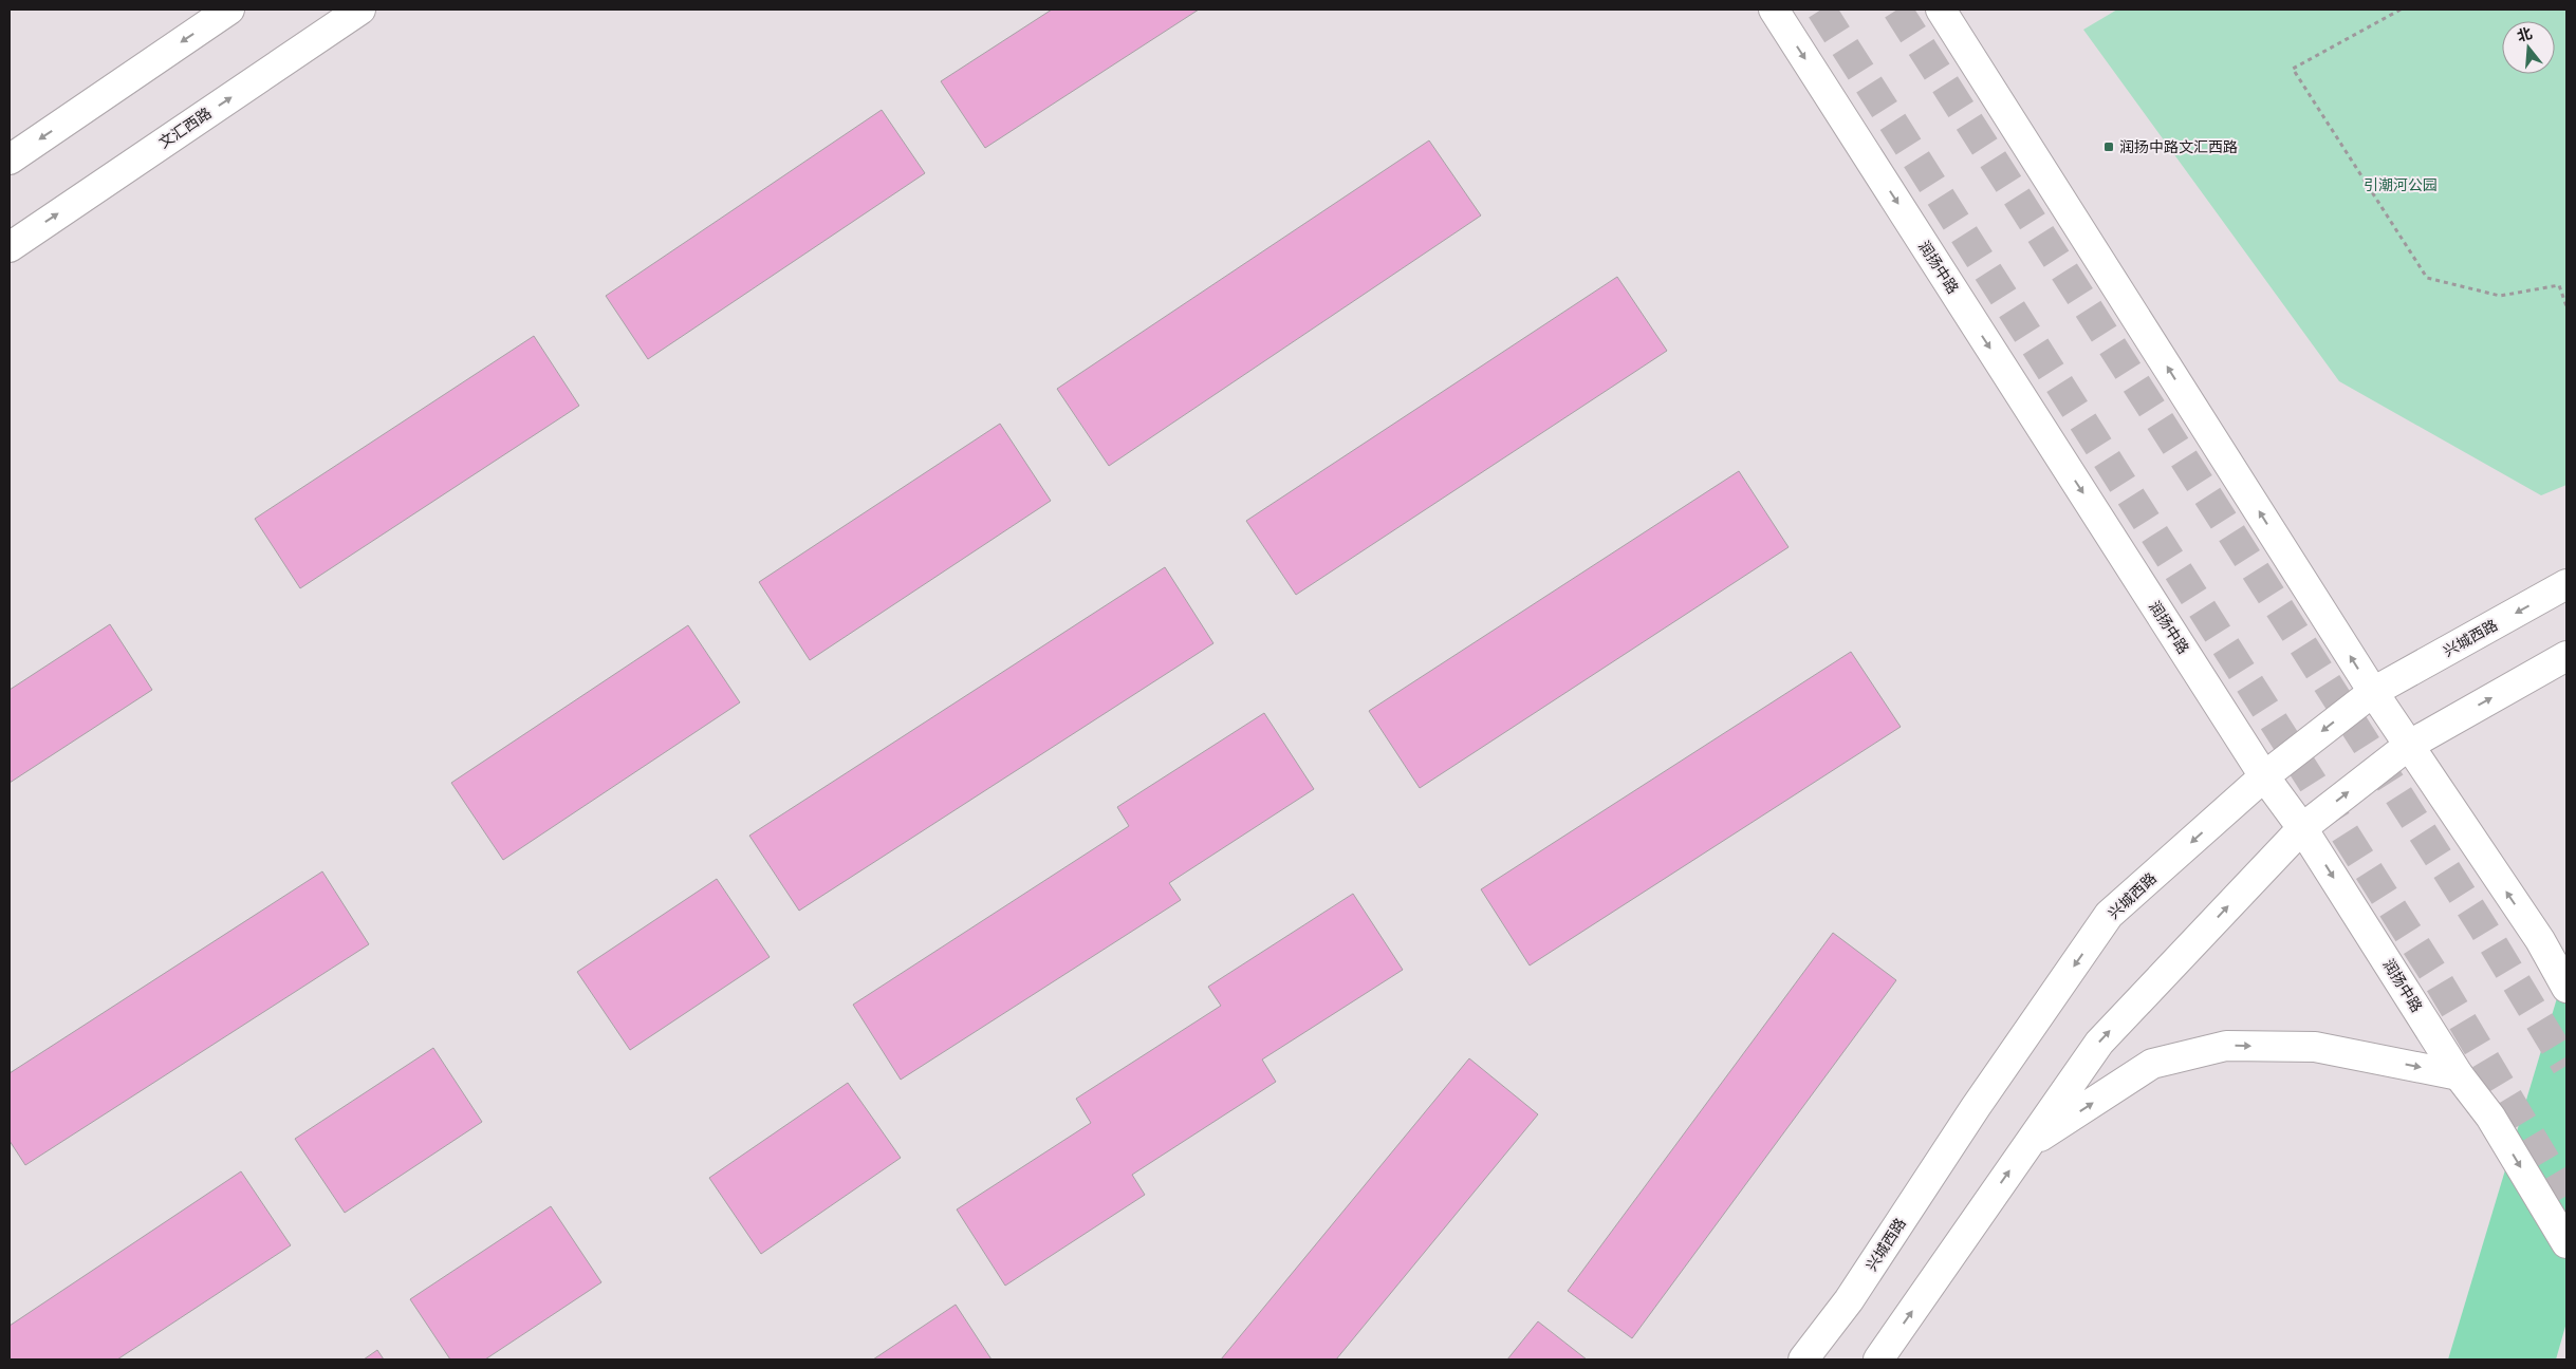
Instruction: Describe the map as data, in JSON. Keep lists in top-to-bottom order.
{
  "streets": {
    "main road": ["文汇西路", "润扬中路", "兴城西路"]
  },
  "crossings": [
    ["润扬中路", "兴城西路"]
  ],
  "parks": ["引潮河公园"],
  "places": {
    "transit": ["润扬中路文汇西路"]
  },
  "north": "top"
}
